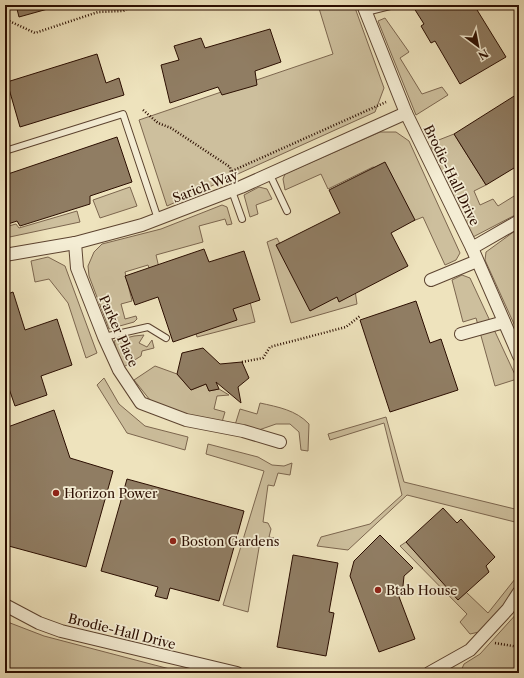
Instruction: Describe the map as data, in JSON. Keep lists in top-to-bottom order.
{
  "streets": {
    "street": ["Brodie-Hall Drive", "Sarich Way", "Parker Place"]
  },
  "crossings": [
    ["Brodie-Hall Drive", "Sarich Way"],
    ["Sarich Way", "Parker Place"]
  ],
  "places": ["Horizon Power", "Boston Gardens", "Btab House"],
  "north": "bottom right"
}
